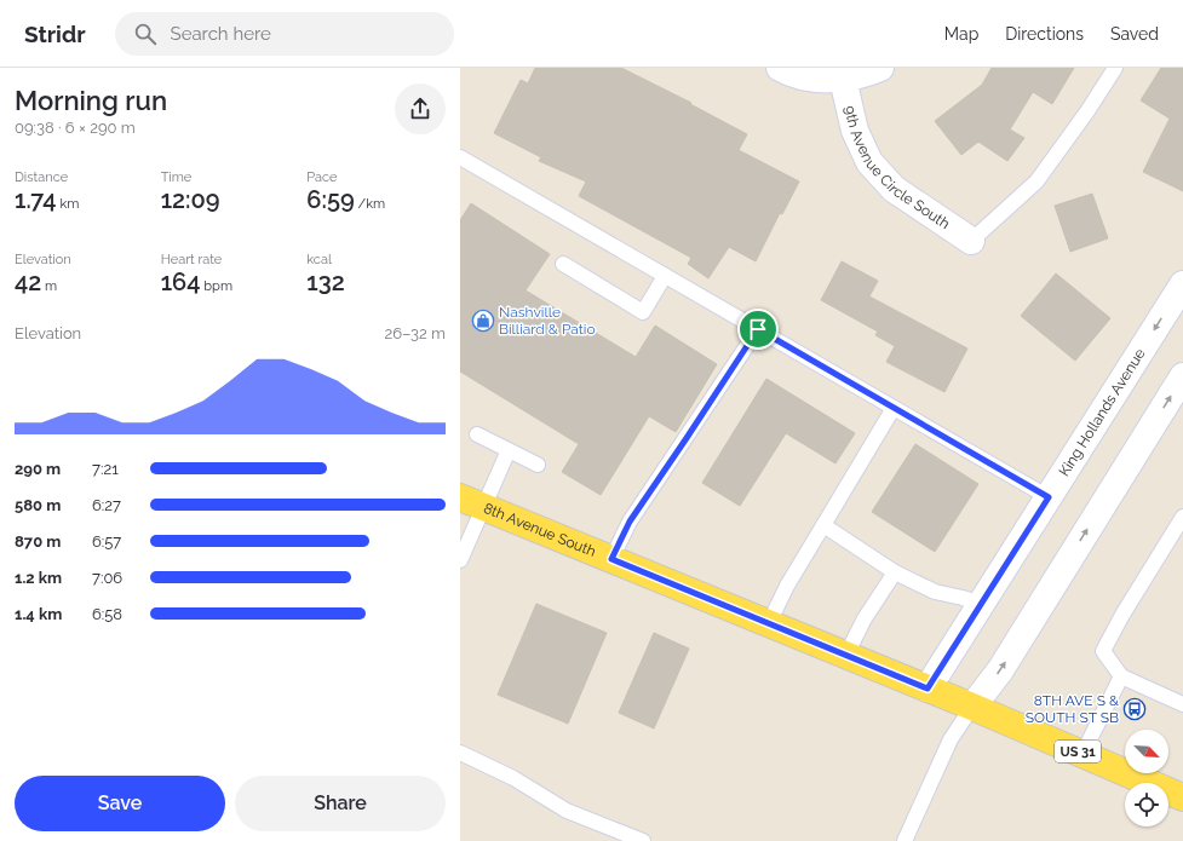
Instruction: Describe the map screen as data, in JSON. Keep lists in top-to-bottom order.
{
  "streets": {
    "main road": ["8th Avenue South", "US 31"],
    "street": ["9th Avenue Circle South", "King Hollands Avenue"]
  },
  "crossings": [
    ["King Hollands Avenue", "8th Avenue South"]
  ],
  "places": {
    "shop": ["Nashville Billiard & Patio"],
    "bus stop": ["8TH AVE S & SOUTH ST SB"]
  },
  "north": "bottom right",
  "page": {
    "header": "Stridr",
    "search": "Search here",
    "nav": ["Map", "Directions", "Saved"],
    "heading": ["Morning run", "09:38 · 6 × 290 m"],
    "stats": [
      ["Distance", "1.74 km"],
      ["Time", "12:09"],
      ["Pace", "6:59 /km"],
      ["Elevation", "42 m"],
      ["Heart rate", "164 bpm"],
      ["kcal", "132"]
    ],
    "chart": ["Elevation", "26–32 m"],
    "list": [
      {
        "name": "290 m",
        "note": "7:21"
      },
      {
        "name": "580 m",
        "note": "6:27"
      },
      {
        "name": "870 m",
        "note": "6:57"
      },
      {
        "name": "1.2 km",
        "note": "7:06"
      },
      {
        "name": "1.4 km",
        "note": "6:58"
      }
    ],
    "buttons": ["Save", "Share"]
  }
}
